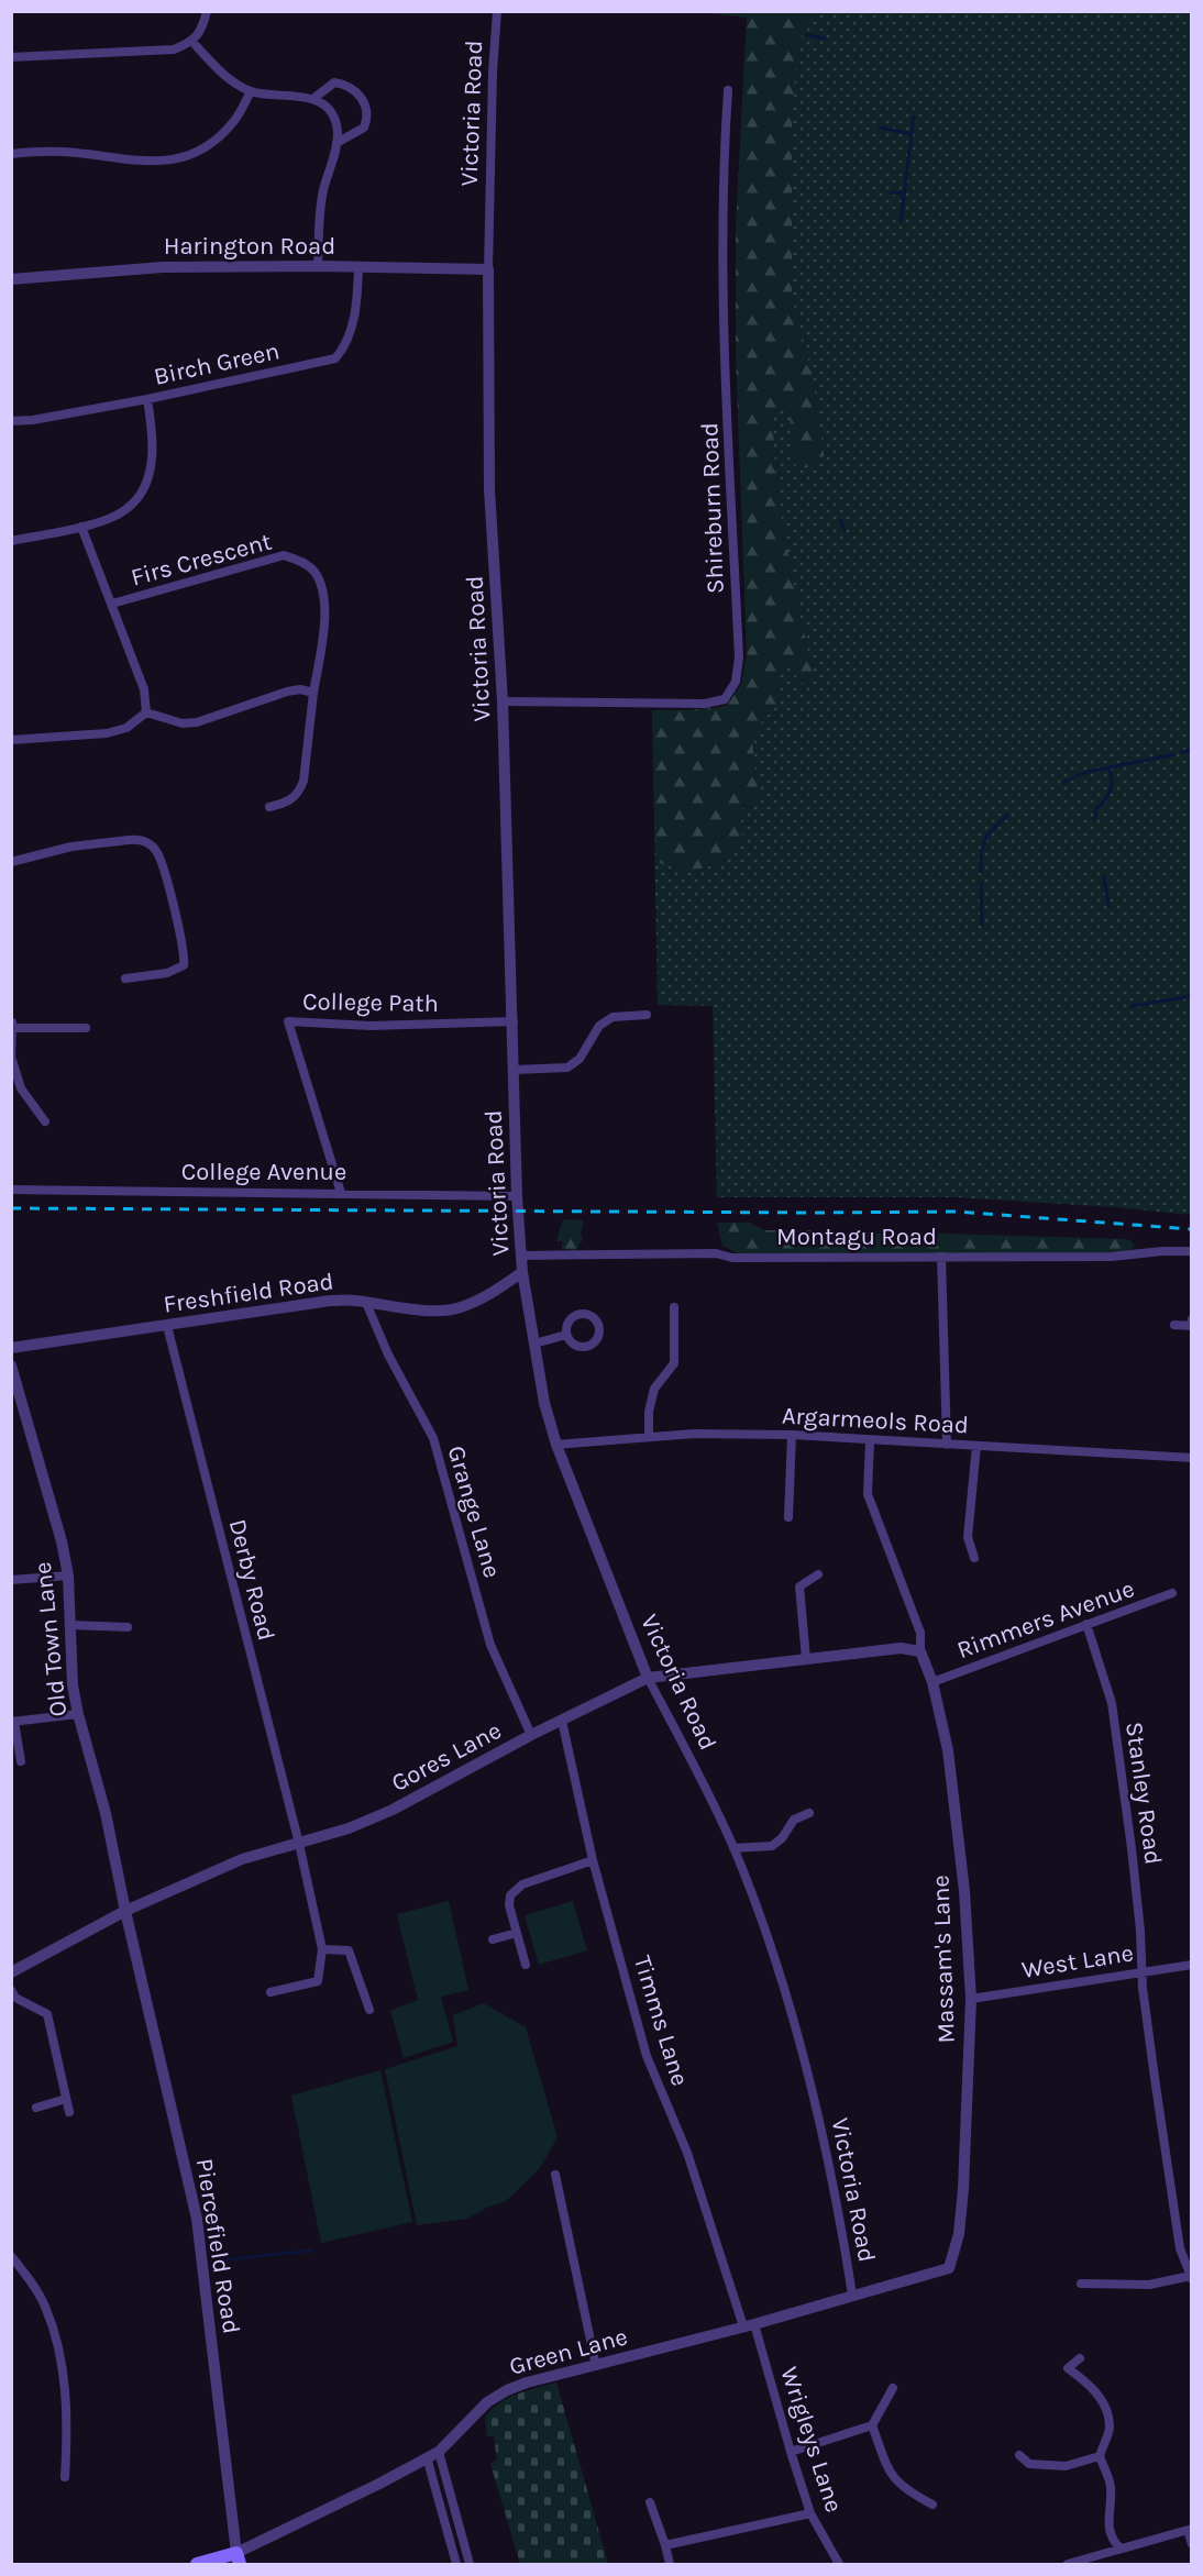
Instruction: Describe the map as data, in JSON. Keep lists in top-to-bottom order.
{
  "streets": {
    "street": [
      "Victoria Road",
      "Harington Road",
      "Birch Green",
      "Shireburn Road",
      "Firs Crescent",
      "College Path",
      "College Avenue",
      "Montagu Road",
      "Freshfield Road",
      "Argarmeols Road",
      "Grange Lane",
      "Derby Road",
      "Rimmers Avenue",
      "Old Town Lane",
      "Gores Lane",
      "Stanley Road",
      "Massam's Lane",
      "West Lane",
      "Timms Lane",
      "Piercefield Road",
      "Green Lane",
      "Wrigleys Lane"
    ]
  },
  "crossings": [
    ["Victoria Road", "Harington Road"],
    ["Victoria Road", "Shireburn Road"],
    ["Victoria Road", "College Path"],
    ["Victoria Road", "College Avenue"],
    ["Victoria Road", "Montagu Road"],
    ["Victoria Road", "Freshfield Road"],
    ["Victoria Road", "Argarmeols Road"],
    ["Victoria Road", "Gores Lane"],
    ["Victoria Road", "Green Lane"],
    ["Harington Road", "Birch Green"],
    ["College Path", "College Avenue"],
    ["Freshfield Road", "Grange Lane"],
    ["Freshfield Road", "Derby Road"],
    ["Grange Lane", "Gores Lane"],
    ["Derby Road", "Gores Lane"],
    ["Rimmers Avenue", "Stanley Road"],
    ["Rimmers Avenue", "Massam's Lane"],
    ["Old Town Lane", "Gores Lane"],
    ["Old Town Lane", "Piercefield Road"],
    ["Gores Lane", "Massam's Lane"],
    ["Gores Lane", "Timms Lane"],
    ["Gores Lane", "Piercefield Road"],
    ["Stanley Road", "West Lane"],
    ["Massam's Lane", "West Lane"],
    ["Massam's Lane", "Green Lane"],
    ["Timms Lane", "Green Lane"],
    ["Timms Lane", "Wrigleys Lane"],
    ["Piercefield Road", "Green Lane"],
    ["Green Lane", "Wrigleys Lane"]
  ]
}
